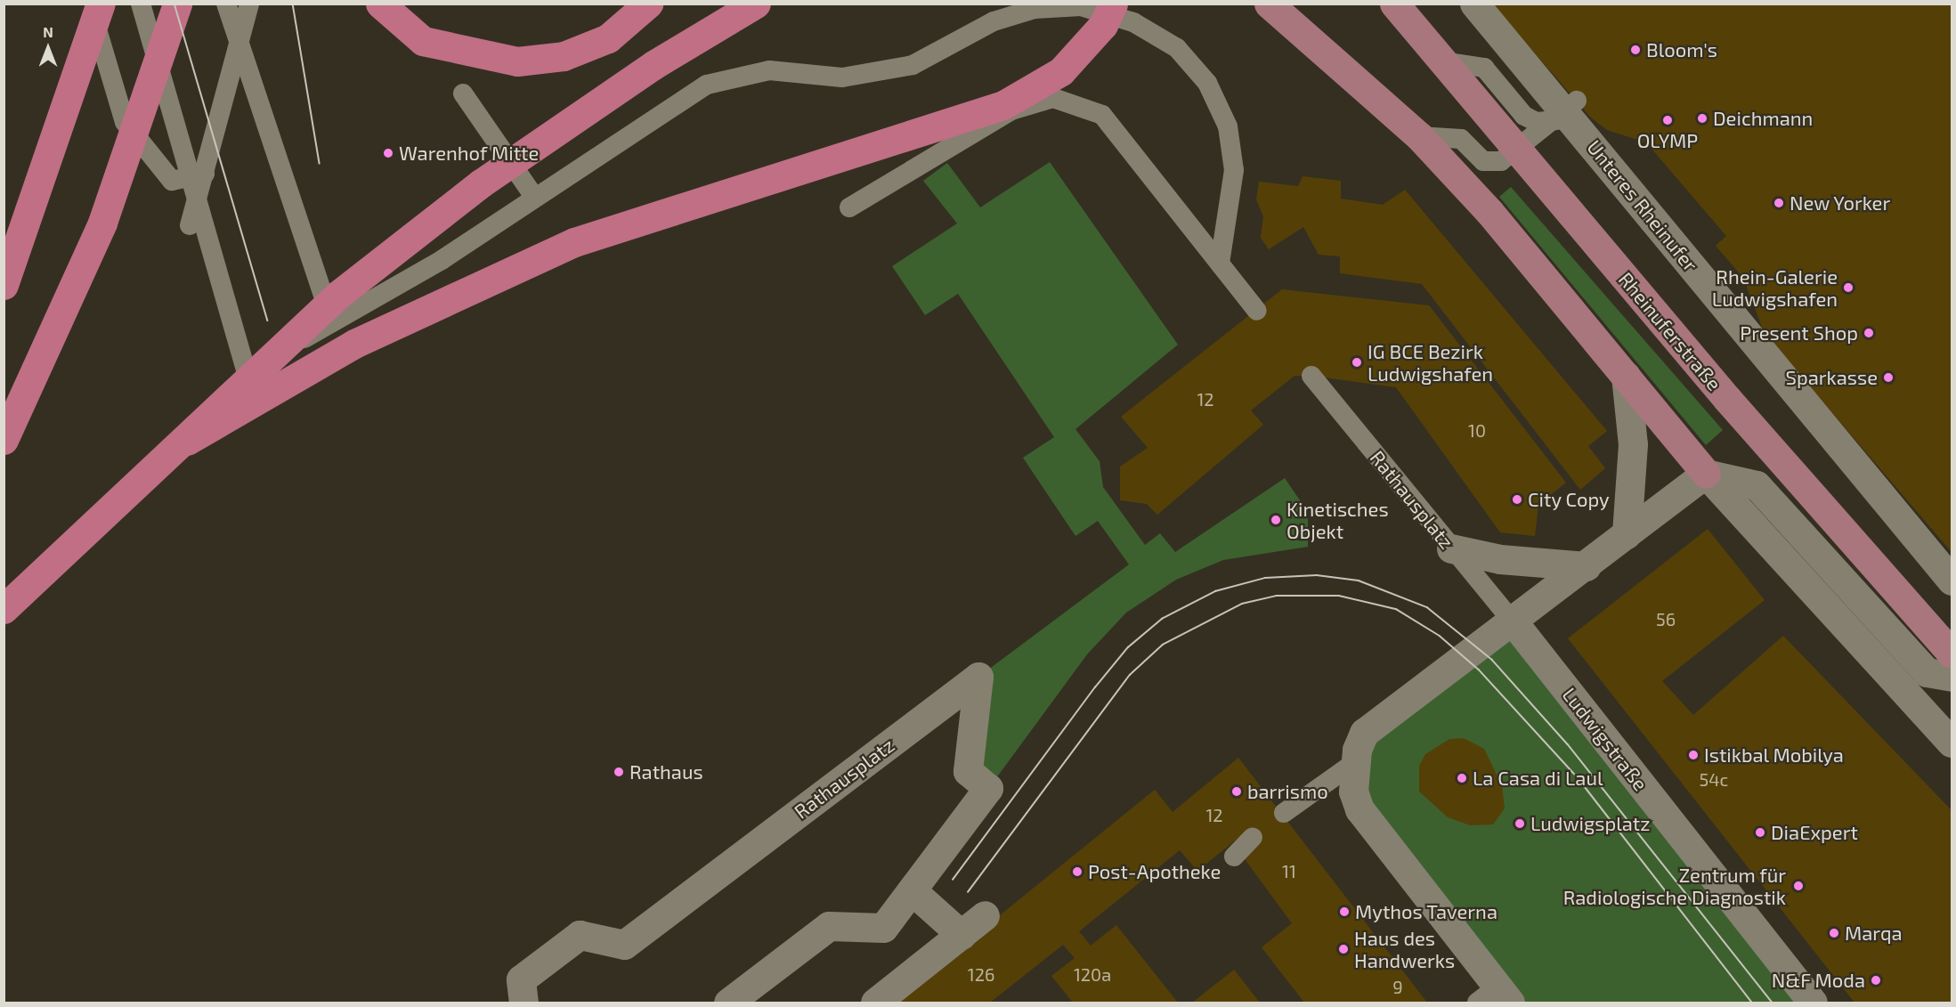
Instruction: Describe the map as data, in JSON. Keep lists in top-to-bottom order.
{
  "streets": {
    "main road": ["Rheinuferstraße"],
    "street": ["Unteres Rheinufer", "Rathausplatz", "Ludwigstraße"]
  },
  "crossings": [
    ["Rathausplatz", "Ludwigstraße"]
  ],
  "places": [
    "Bloom's",
    "Deichmann",
    "OLYMP",
    "Warenhof Mitte",
    "New Yorker",
    "Rhein-Galerie Ludwigshafen",
    "Present Shop",
    "IG BCE Bezirk Ludwigshafen",
    "Sparkasse",
    "City Copy",
    "Kinetisches Objekt",
    "Istikbal Mobilya",
    "Rathaus",
    "La Casa di Laul",
    "barrismo",
    "Ludwigsplatz",
    "DiaExpert",
    "Post-Apotheke",
    "Zentrum für Radiologische Diagnostik",
    "Mythos Taverna",
    "Marqa",
    "Haus des Handwerks",
    "N&F Moda"
  ],
  "house_numbers": [
    "12",
    "10",
    "56",
    "54c",
    "12",
    "11",
    "126",
    "120a",
    "9"
  ],
  "north": "top"
}
